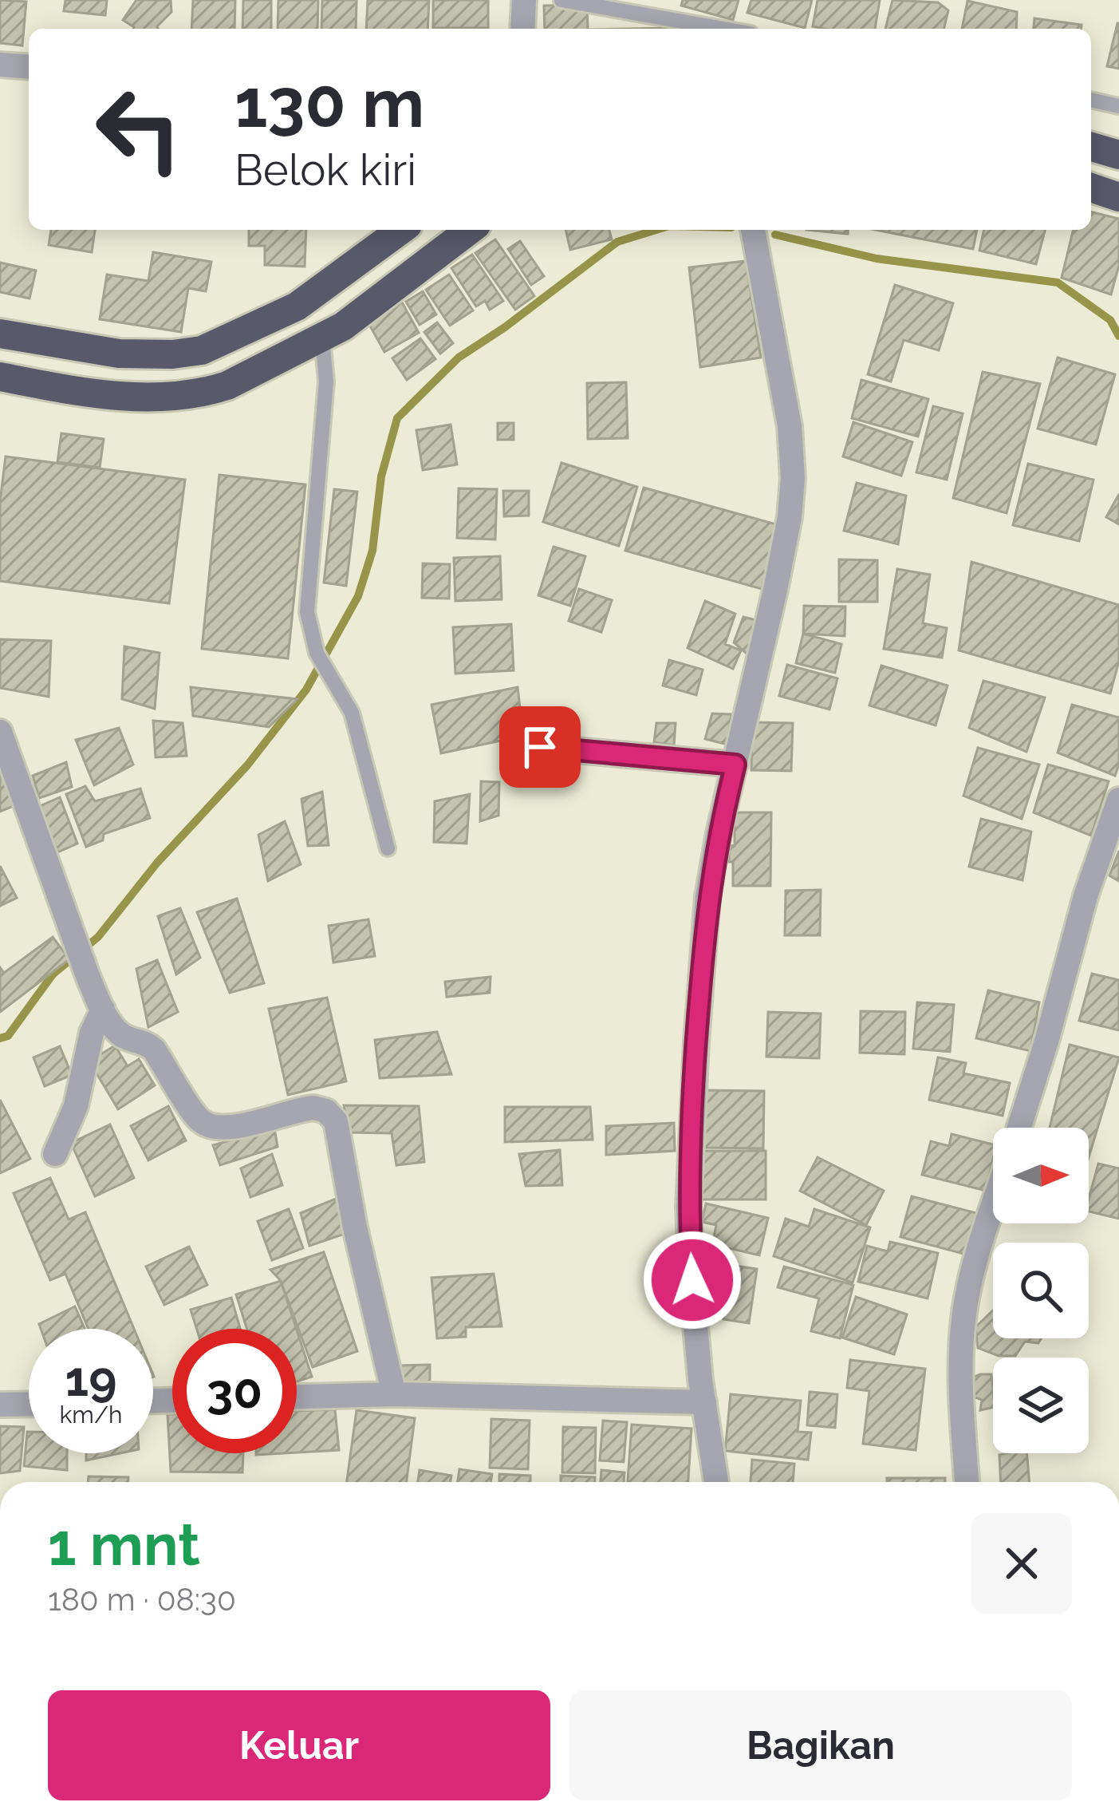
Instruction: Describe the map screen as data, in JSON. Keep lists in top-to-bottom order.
{
  "north": "right",
  "page": {
    "turn": ["130 m", "Belok kiri"],
    "speed": "19 km/h",
    "limit": "30",
    "heading": ["1 mnt", "180 m · 08:30"],
    "buttons": ["Keluar", "Bagikan"]
  }
}
